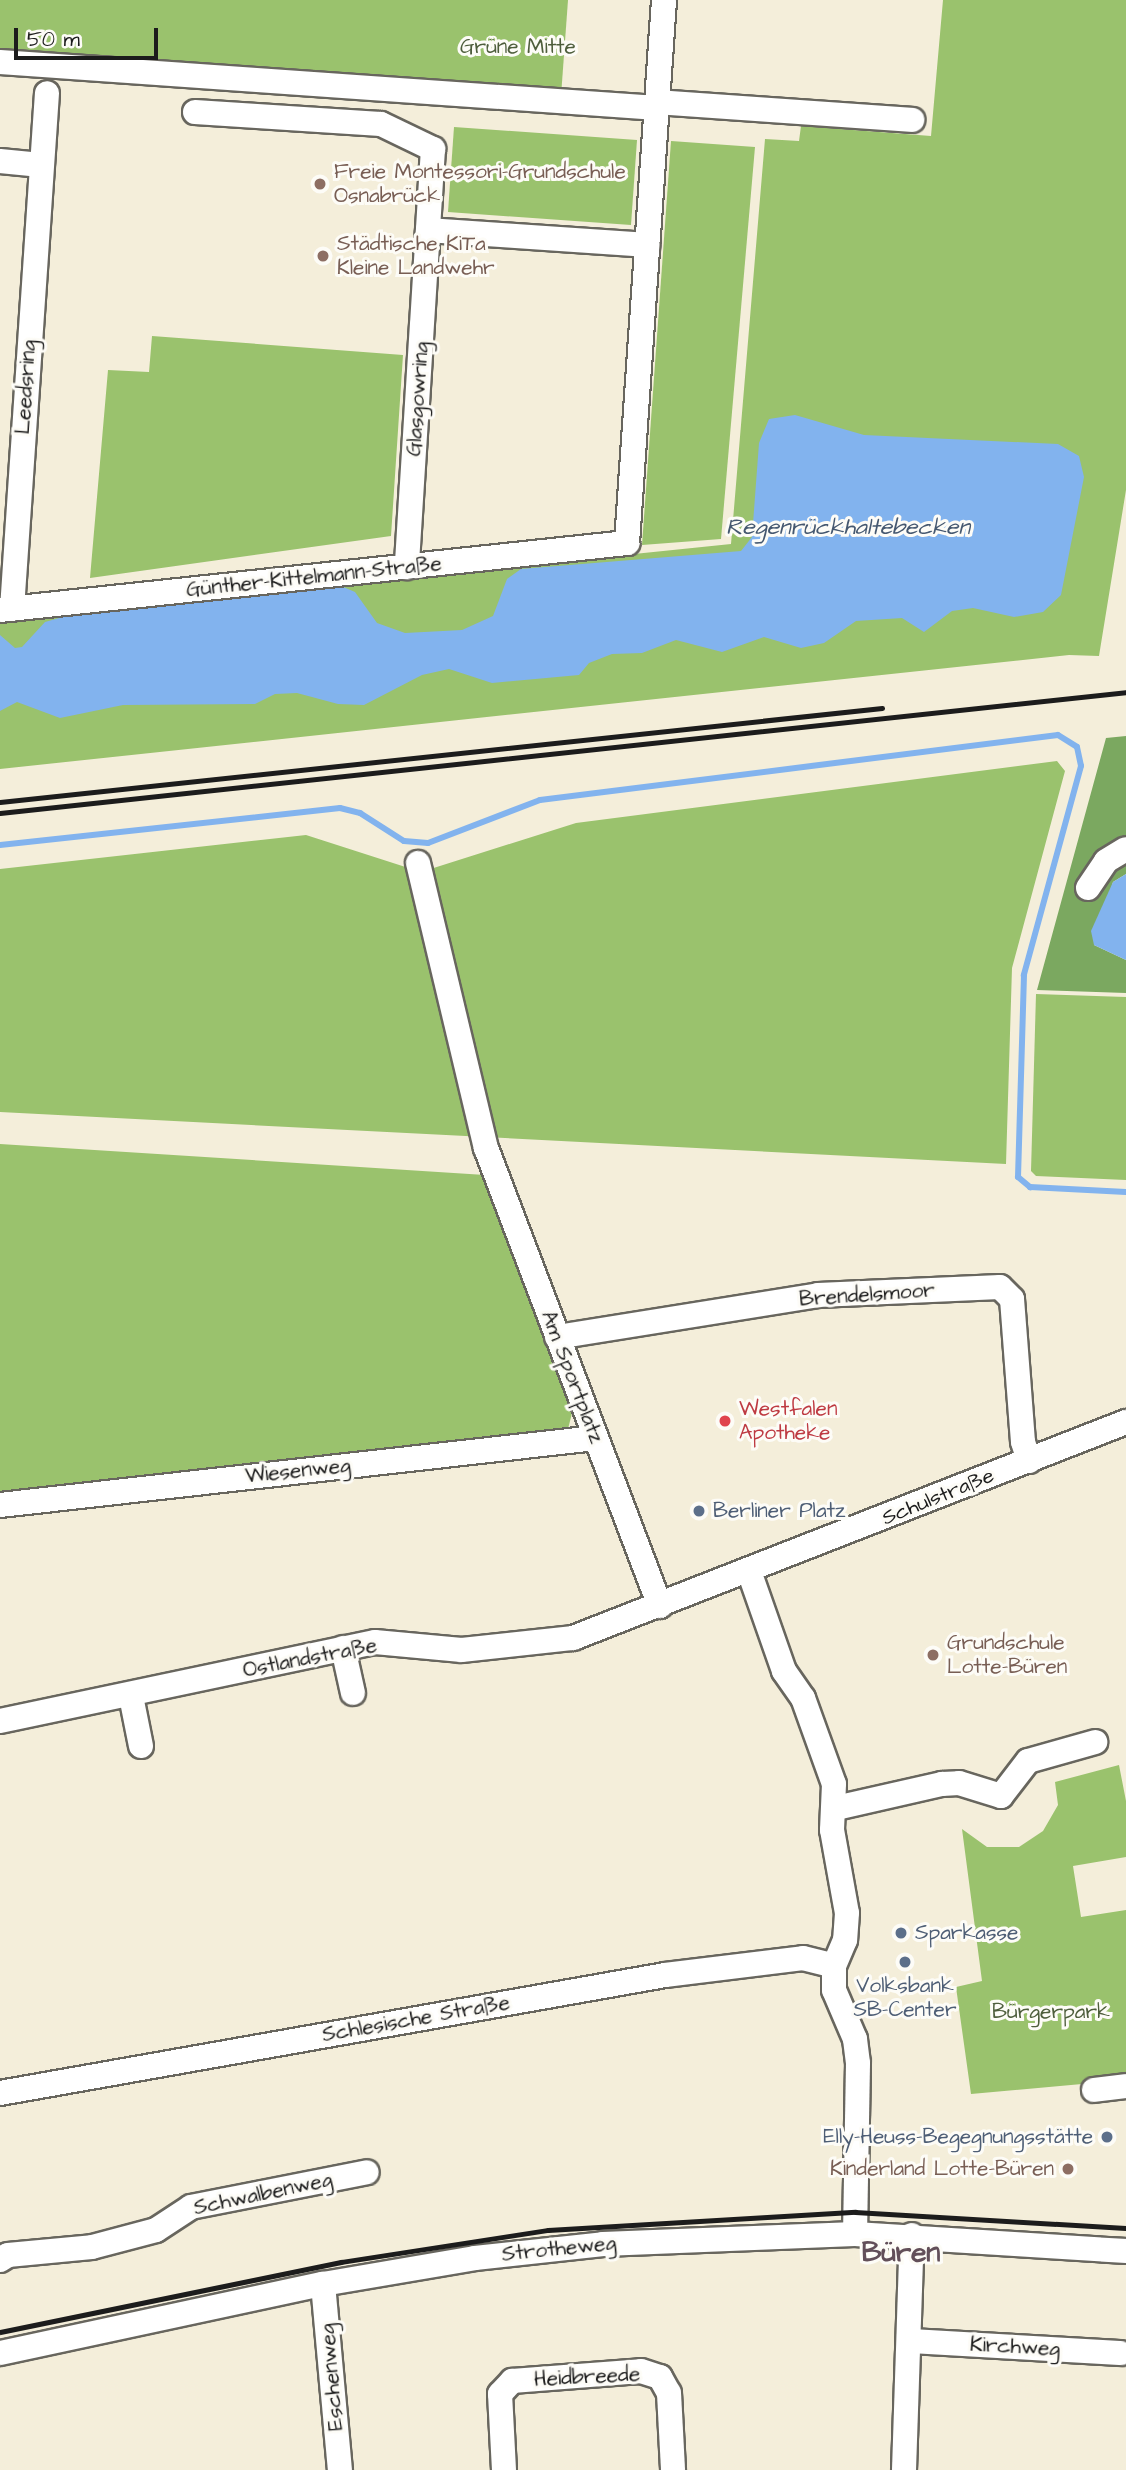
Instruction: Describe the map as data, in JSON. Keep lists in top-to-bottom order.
{
  "streets": {
    "street": [
      "Leedsring",
      "Glasgowring",
      "Günther-Kittelmann-Straße",
      "Brendelsmoor",
      "Am Sportplatz",
      "Wiesenweg",
      "Schulstraße",
      "Ostlandstraße",
      "Schlesische Straße",
      "Schwalbenweg",
      "Strotheweg",
      "Kirchweg",
      "Eschenweg",
      "Heidbreede"
    ]
  },
  "crossings": [
    ["Leedsring", "Günther-Kittelmann-Straße"],
    ["Glasgowring", "Günther-Kittelmann-Straße"],
    ["Brendelsmoor", "Am Sportplatz"],
    ["Brendelsmoor", "Schulstraße"],
    ["Am Sportplatz", "Wiesenweg"],
    ["Am Sportplatz", "Ostlandstraße"],
    ["Strotheweg", "Eschenweg"]
  ],
  "districts": ["Büren"],
  "water": ["Regenrückhaltebecken"],
  "parks": ["Grüne Mitte", "Bürgerpark"],
  "places": [
    "Freie Montessori-Grundschule Osnabrück",
    "Städtische KiTa Kleine Landwehr",
    "Westfalen Apotheke",
    "Berliner Platz",
    "Grundschule Lotte-Büren",
    "Sparkasse",
    "Volksbank SB-Center",
    "Elly-Heuss-Begegnungsstätte",
    "Kinderland Lotte-Büren"
  ],
  "scale_bar": "50 m"
}
